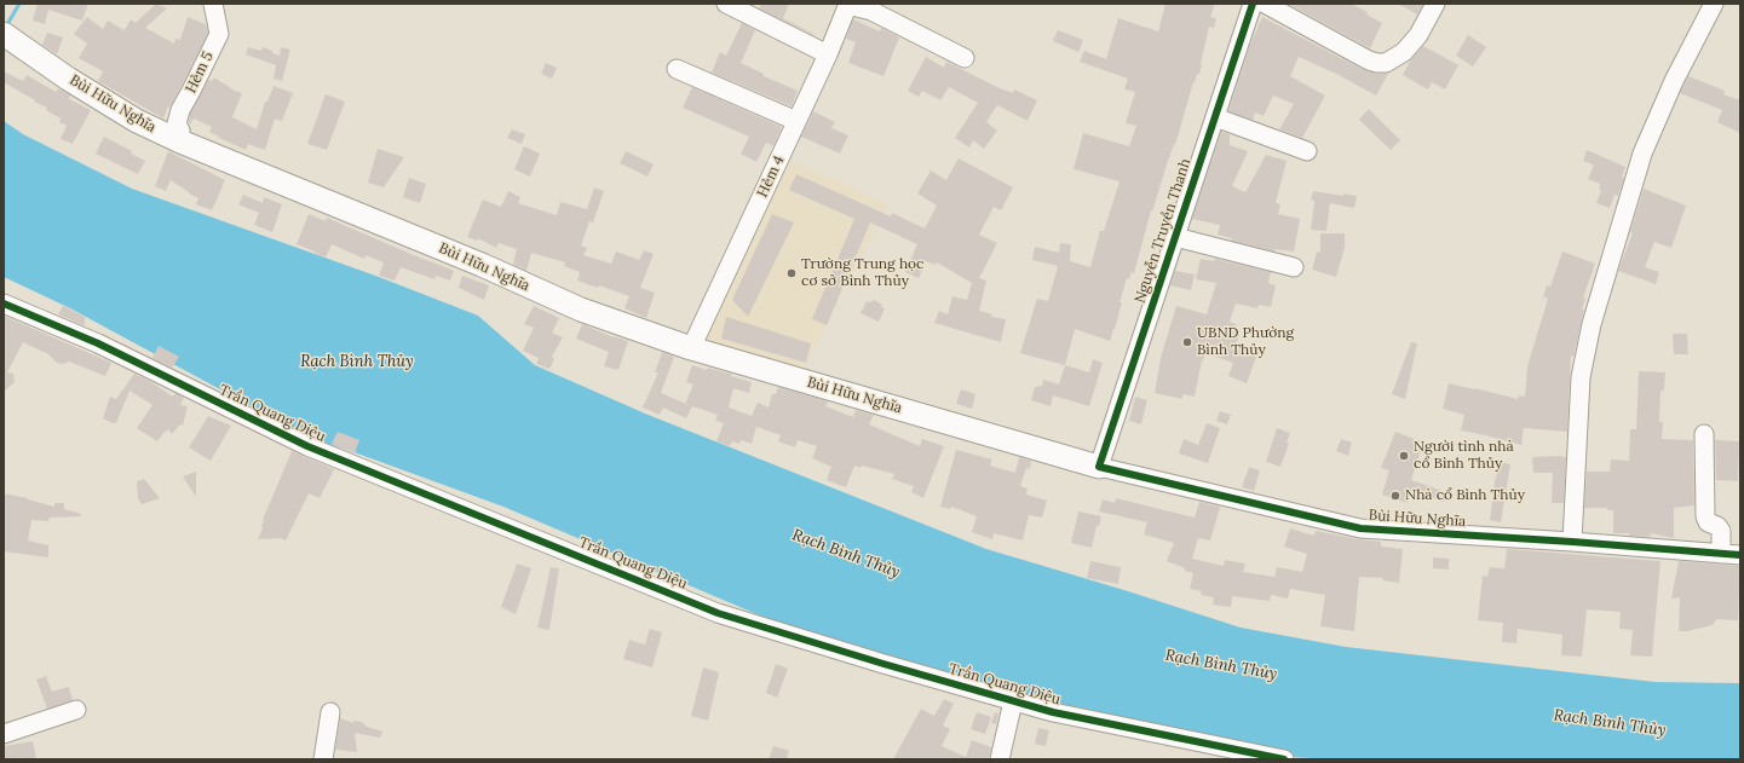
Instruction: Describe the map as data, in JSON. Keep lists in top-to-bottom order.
{
  "streets": {
    "main road": ["Bùi Hữu Nghĩa"],
    "street": [
      "Hẻm 5",
      "Hẻm 4",
      "Nguyễn Truyền Thanh",
      "Trần Quang Diệu"
    ]
  },
  "crossings": [
    ["Hẻm 5", "Bùi Hữu Nghĩa"],
    ["Bùi Hữu Nghĩa", "Hẻm 4"],
    ["Bùi Hữu Nghĩa", "Nguyễn Truyền Thanh"]
  ],
  "water": ["Rạch Bình Thủy"],
  "places": [
    "Trường Trung học cơ sở Bình Thủy",
    "UBND Phường Bình Thủy",
    "Người tình nhà cổ Bình Thủy",
    "Nhà cổ Bình Thủy"
  ]
}
